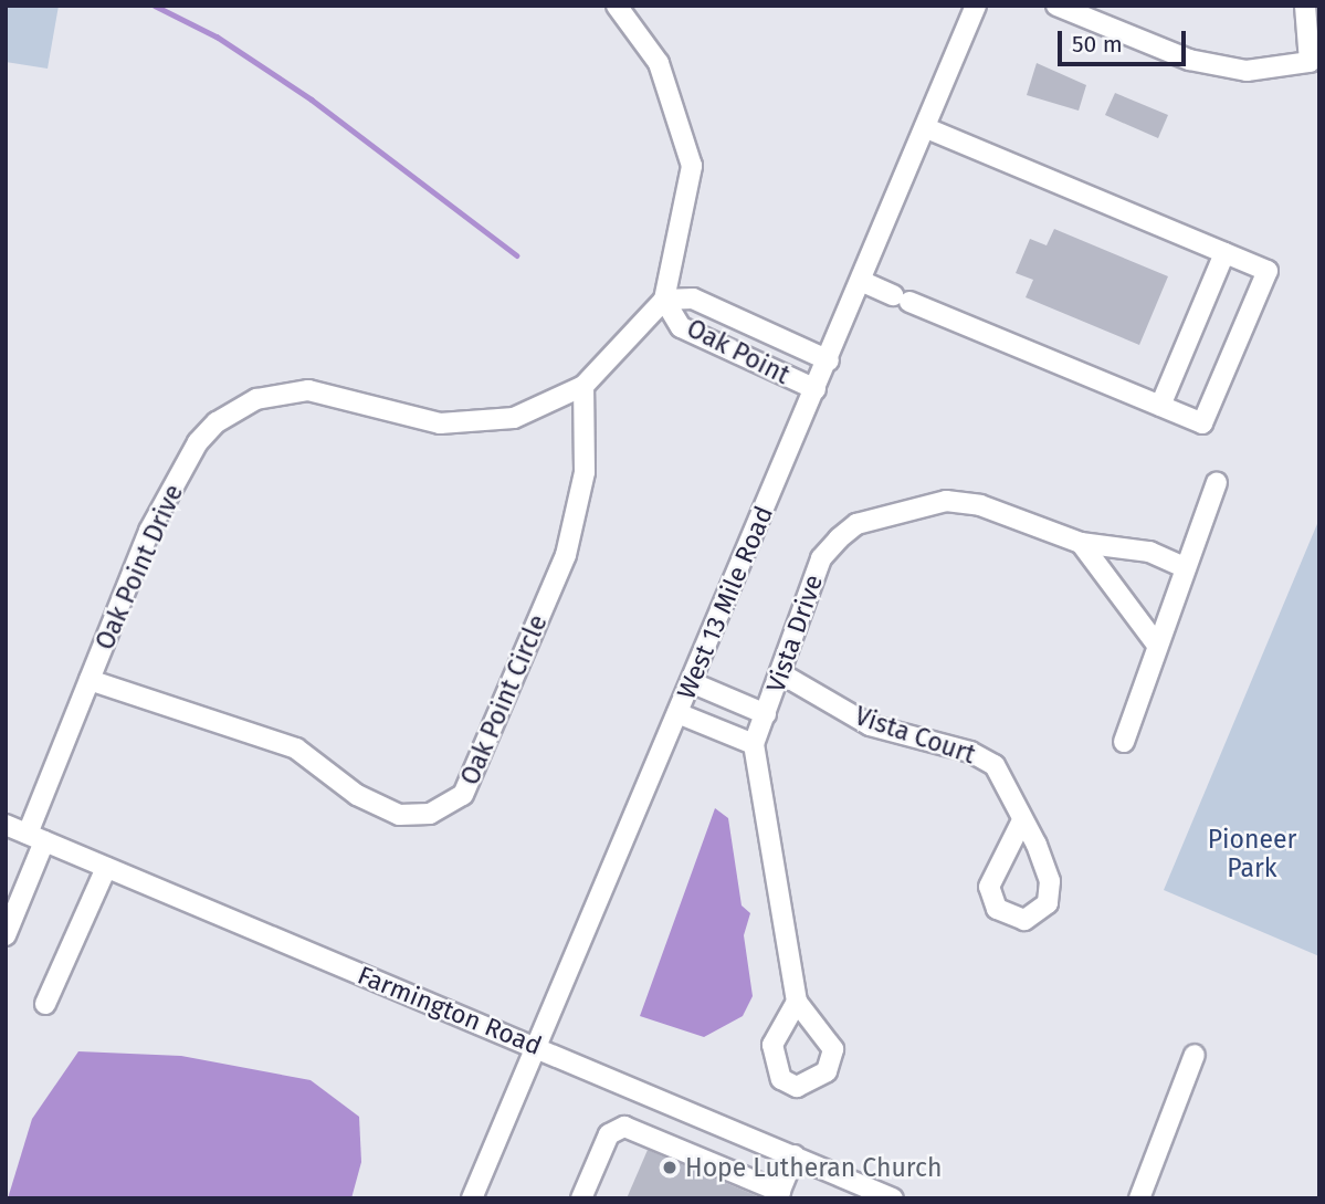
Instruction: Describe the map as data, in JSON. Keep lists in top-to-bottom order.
{
  "streets": {
    "street": [
      "Oak Point",
      "Oak Point Drive",
      "West 13 Mile Road",
      "Vista Drive",
      "Oak Point Circle",
      "Vista Court",
      "Farmington Road"
    ]
  },
  "crossings": [
    ["Oak Point", "Oak Point Drive"],
    ["Oak Point", "West 13 Mile Road"],
    ["Oak Point Drive", "Oak Point Circle"],
    ["Oak Point Drive", "Farmington Road"],
    ["West 13 Mile Road", "Vista Drive"],
    ["West 13 Mile Road", "Farmington Road"],
    ["Vista Drive", "Vista Court"]
  ],
  "parks": ["Pioneer Park"],
  "places": ["Hope Lutheran Church"],
  "scale_bar": "50 m"
}
